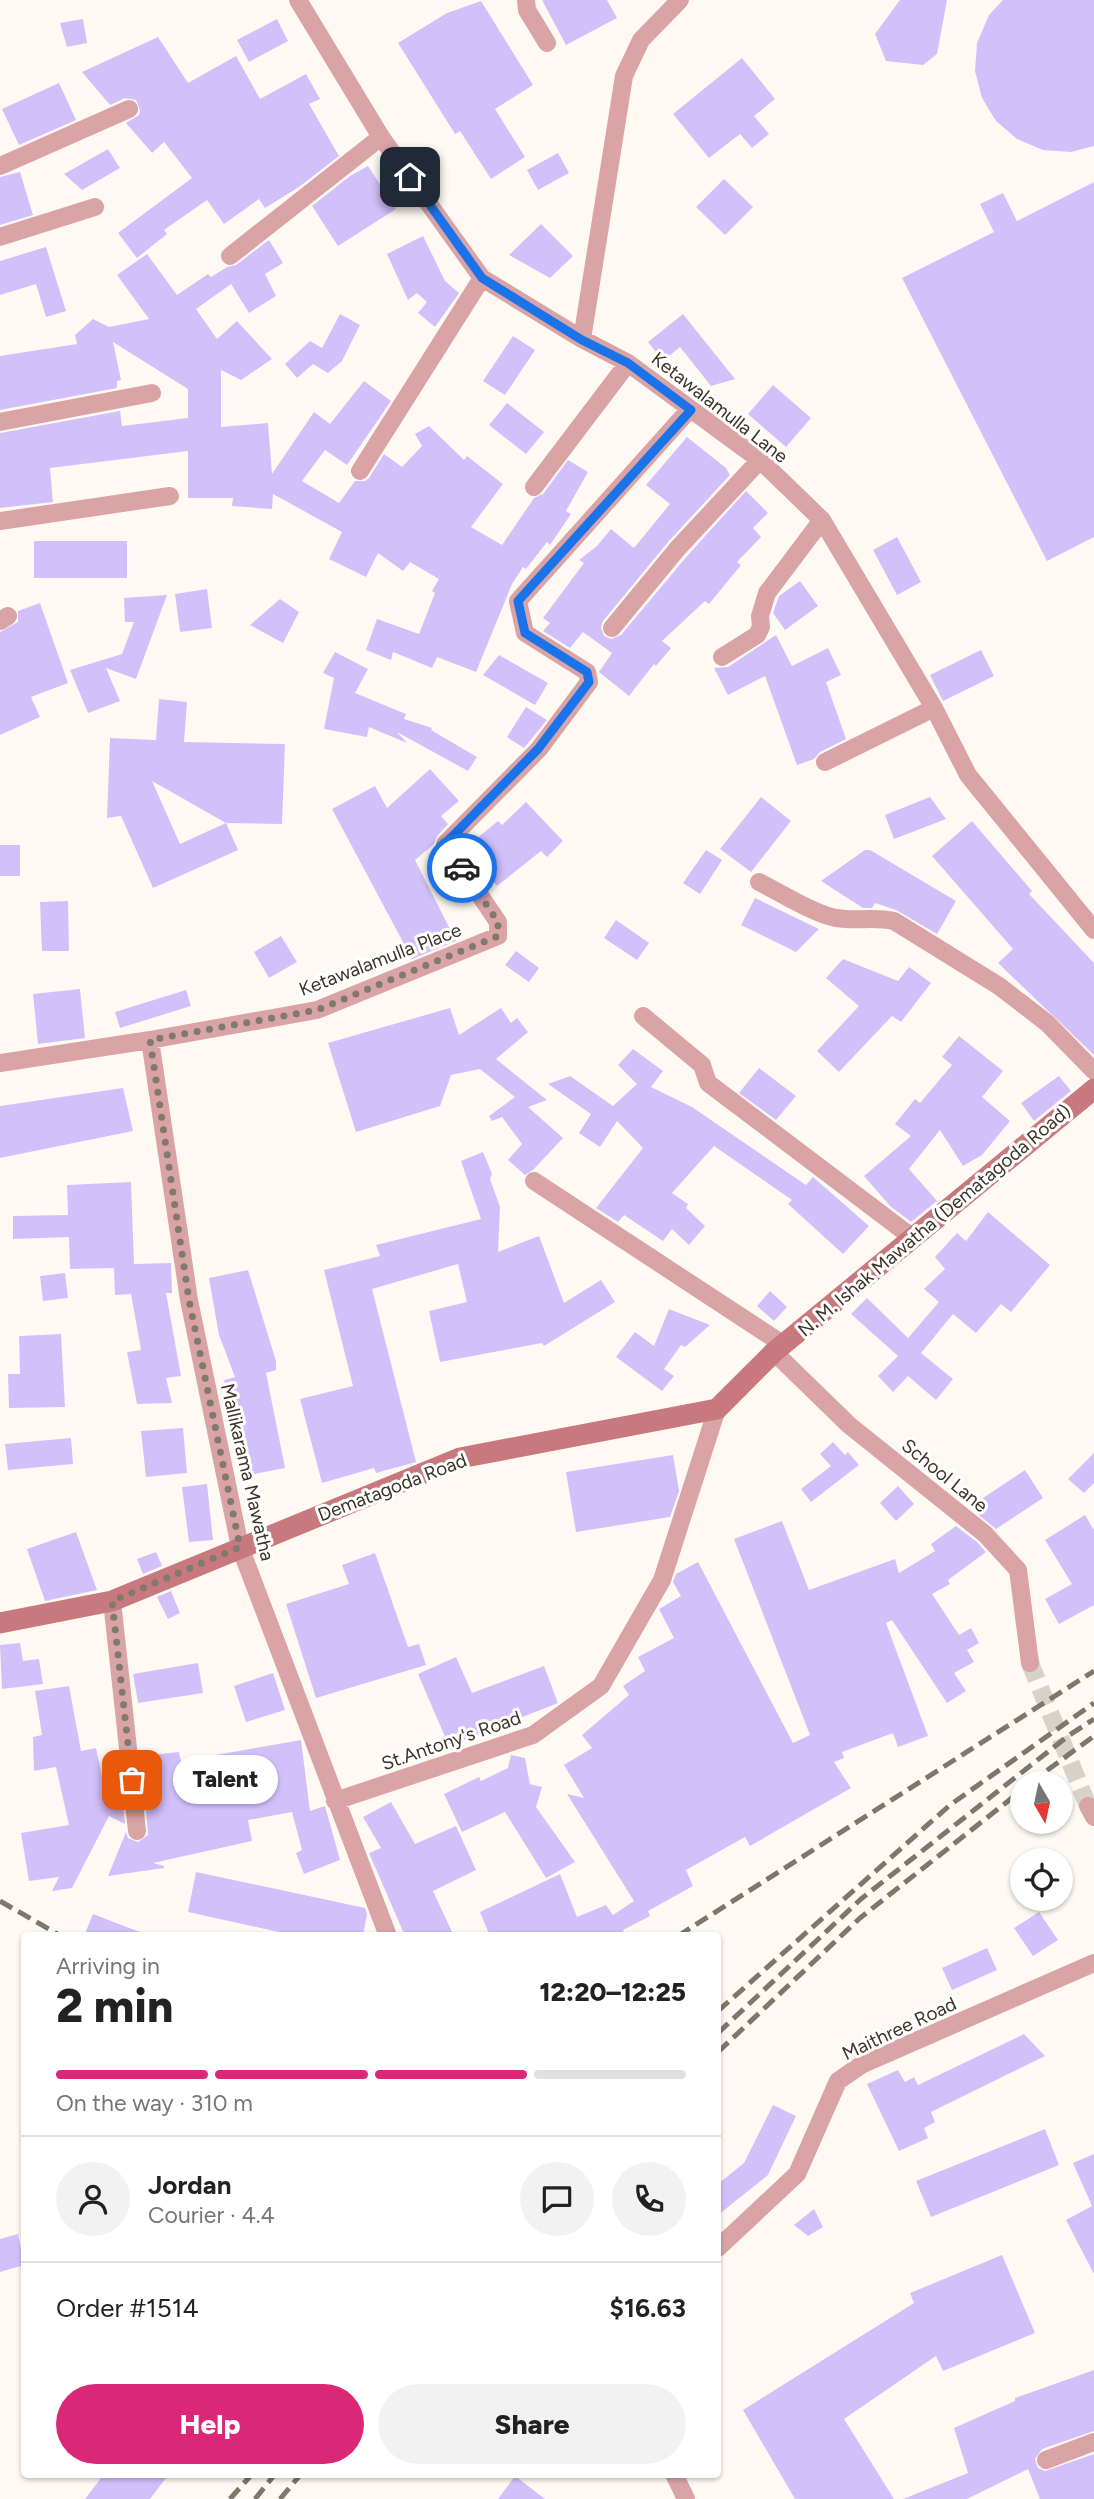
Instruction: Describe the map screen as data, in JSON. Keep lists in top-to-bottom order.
{
  "streets": {
    "main road": ["N. M. Ishak Mawatha (Dematagoda Road)", "Dematagoda Road"],
    "street": [
      "Ketawalamulla Lane",
      "Ketawalamulla Place",
      "Mallikarama Mawatha",
      "School Lane",
      "St.Antony's Road",
      "Maithree Road"
    ]
  },
  "crossings": [
    ["Ketawalamulla Lane", "Ketawalamulla Place"],
    ["Ketawalamulla Place", "Mallikarama Mawatha"],
    ["N. M. Ishak Mawatha (Dematagoda Road)", "School Lane"],
    ["Mallikarama Mawatha", "Dematagoda Road"],
    ["Mallikarama Mawatha", "St.Antony's Road"],
    ["Dematagoda Road", "St.Antony's Road"]
  ],
  "places": ["Talent"],
  "north": "bottom",
  "page": {
    "bubble": "Talent",
    "heading": ["2 min", "Arriving in", "12:20–12:25"],
    "panel": [
      "Jordan",
      "Courier · 4.4",
      "Order #1514",
      "$16.63"
    ],
    "bar": "On the way · 310 m",
    "buttons": ["Help", "Share"]
  }
}
